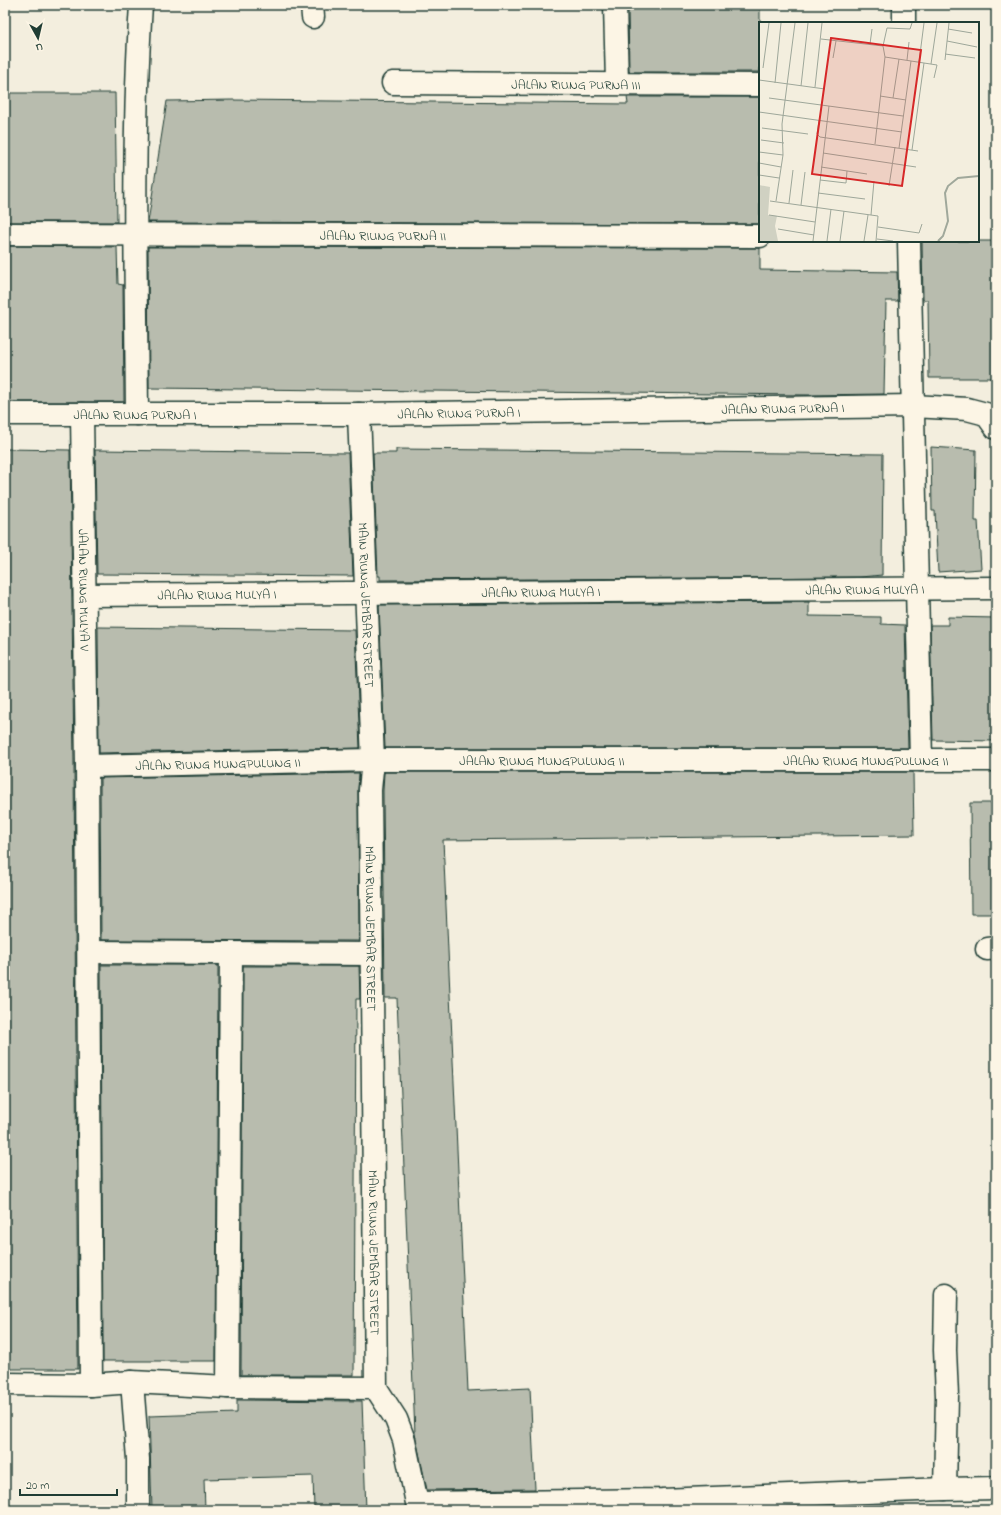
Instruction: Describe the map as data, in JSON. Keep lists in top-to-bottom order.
{
  "streets": {
    "street": [
      "JALAN RIUNG PURNA III",
      "JALAN RIUNG PURNA II",
      "JALAN RIUNG PURNA I",
      "JALAN RIUNG MULYA V",
      "JALAN RIUNG MULYA I",
      "MAIN RIUNG JEMBAR STREET",
      "JALAN RIUNG MUNGPULUNG II"
    ]
  },
  "crossings": [
    ["JALAN RIUNG PURNA I", "JALAN RIUNG MULYA V"],
    ["JALAN RIUNG PURNA I", "MAIN RIUNG JEMBAR STREET"],
    ["JALAN RIUNG MULYA V", "JALAN RIUNG MULYA I"],
    ["JALAN RIUNG MULYA V", "JALAN RIUNG MUNGPULUNG II"],
    ["JALAN RIUNG MULYA I", "MAIN RIUNG JEMBAR STREET"],
    ["MAIN RIUNG JEMBAR STREET", "JALAN RIUNG MUNGPULUNG II"]
  ],
  "scale_bar": "20 m",
  "north": "bottom"
}
